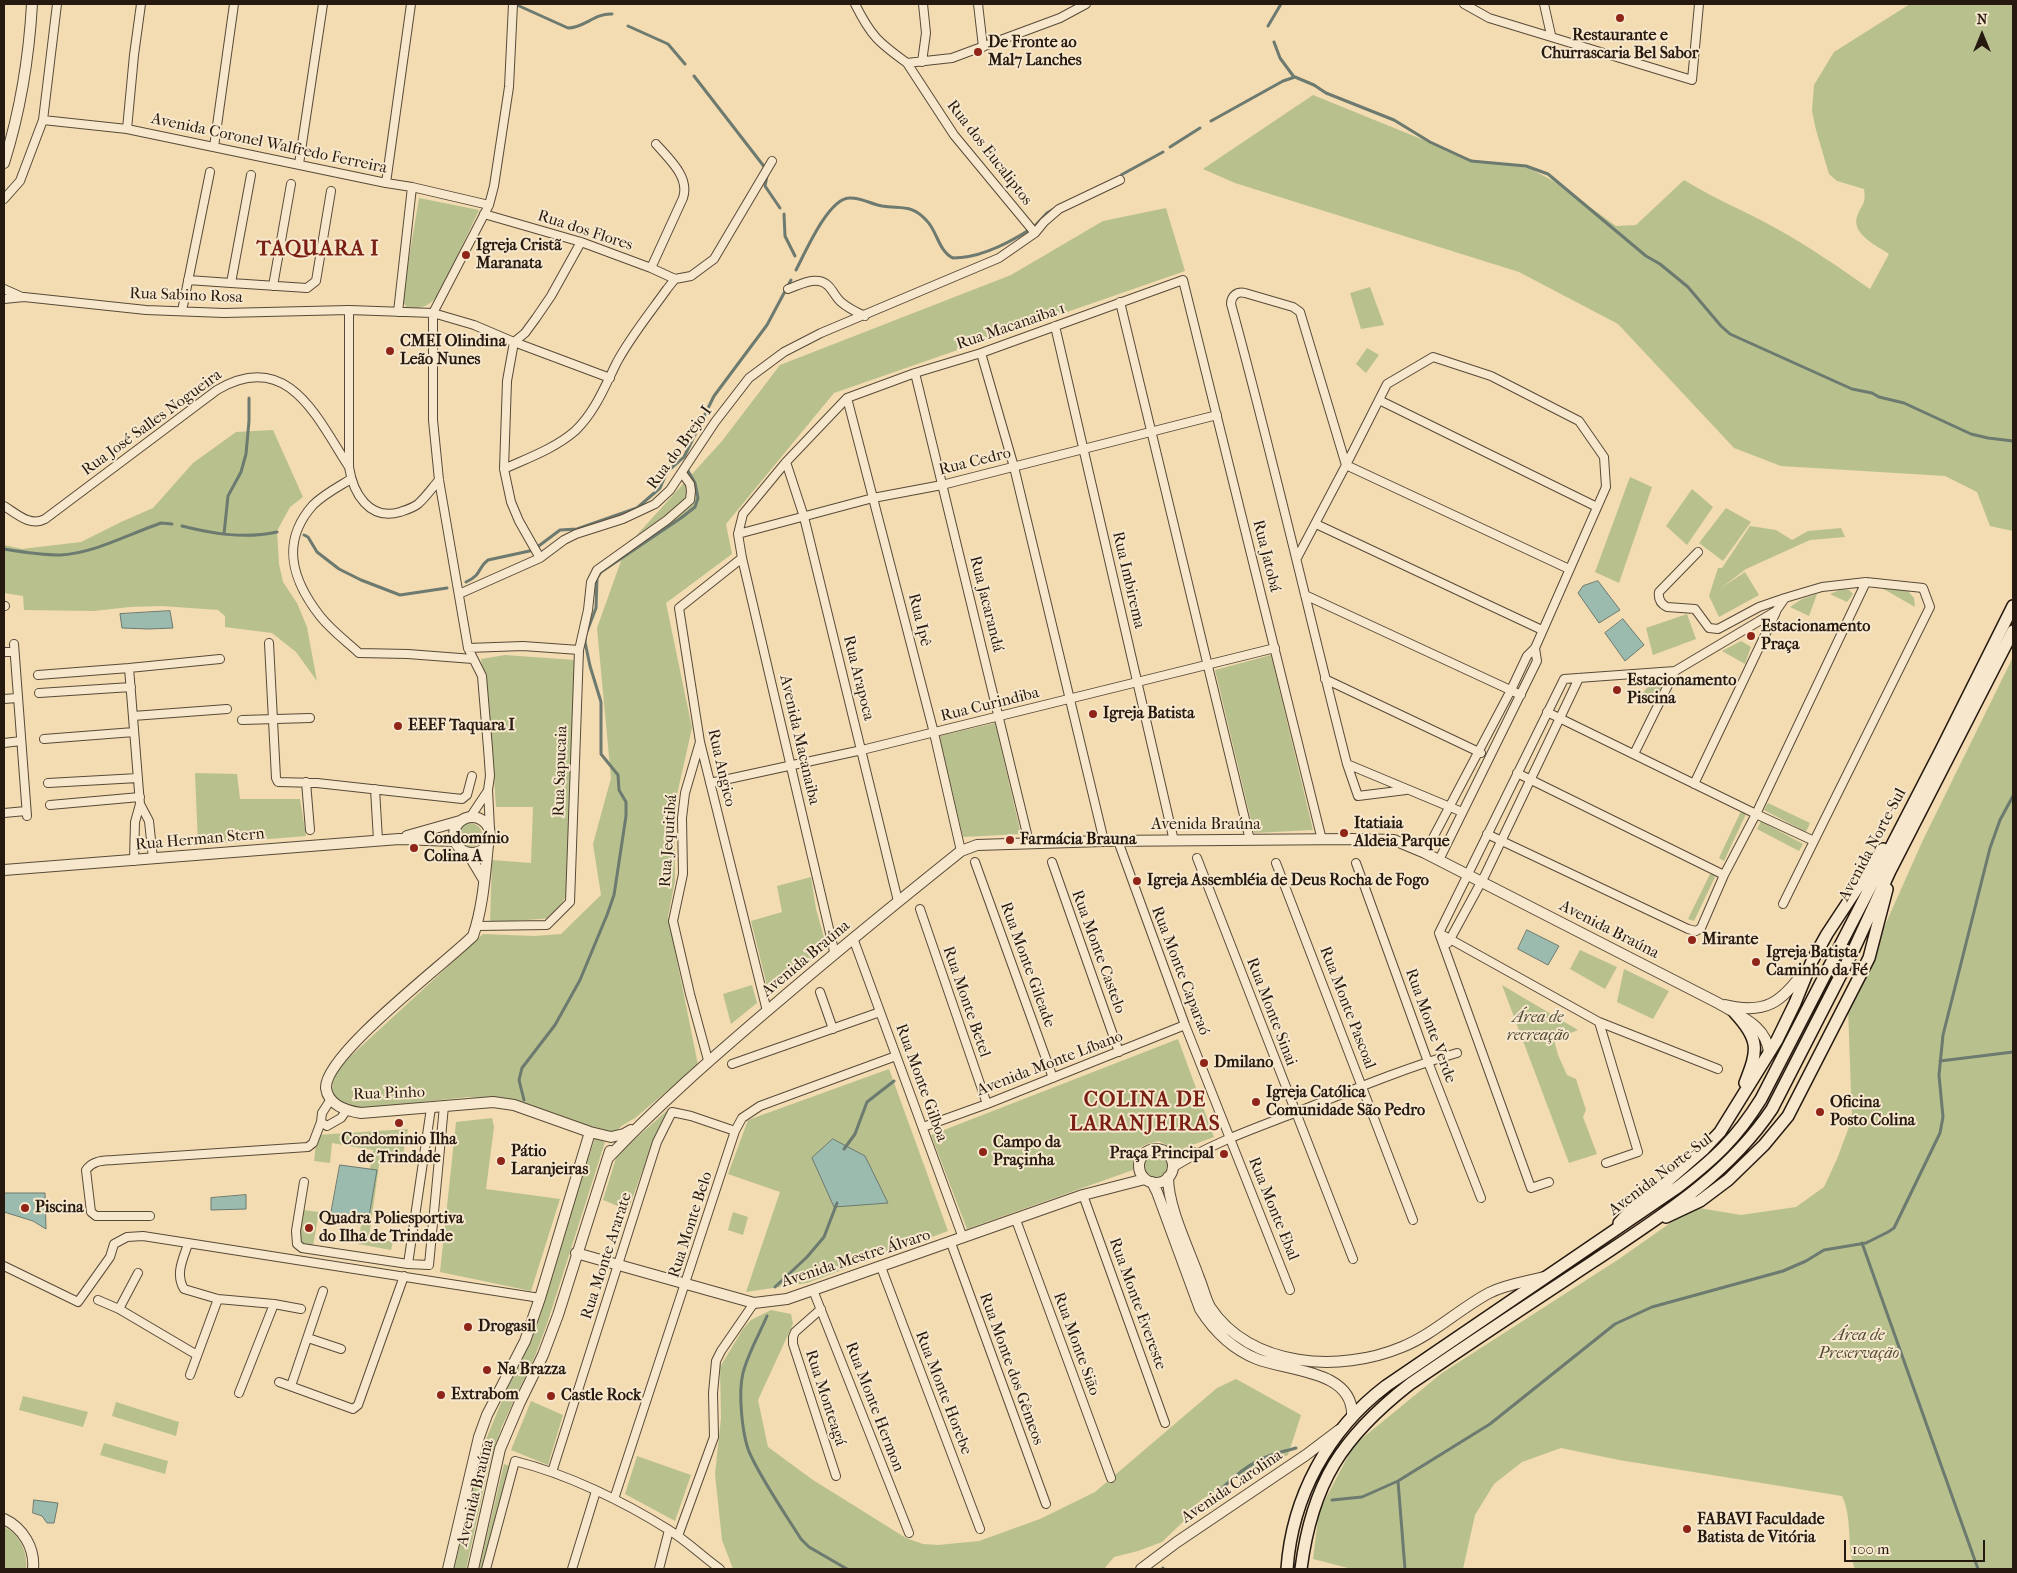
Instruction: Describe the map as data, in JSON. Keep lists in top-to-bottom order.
{
  "streets": {
    "main road": ["Avenida Norte-Sul"],
    "street": [
      "Avenida Coronel Walfredo Ferreira",
      "Rua dos Eucaliptos",
      "Rua dos Flores",
      "Rua Sabino Rosa",
      "Rua Macanaiba 1",
      "Rua José Salles Nogueira",
      "Rua do Brejo I",
      "Rua Cedro",
      "Rua Jatobá",
      "Rua Imbirema",
      "Rua Jacarandá",
      "Rua Ipê",
      "Rua Arapoca",
      "Rua Curindiba",
      "Avenida Macanaiba",
      "Rua Angico",
      "Rua Sapucaia",
      "Avenida Braúna",
      "Rua Herman Stern",
      "Rua Jequitibá",
      "Rua Monte Castelo",
      "Rua Monte Gileade",
      "Rua Monte Caparaó",
      "Rua Monte Betel",
      "Rua Monte Pascoal",
      "Rua Monte Sinai",
      "Rua Monte Verde",
      "Avenida Monte Líbano",
      "Rua Monte Gilboa",
      "Rua Pinho",
      "Rua Monte Ebal",
      "Rua Monte Belo",
      "Rua Monte Ararate",
      "Avenida Mestre Álvaro",
      "Rua Monte Evereste",
      "Rua Monte Sião",
      "Rua Monte dos Gêmeos",
      "Rua Monte Horebe",
      "Rua Monteagá",
      "Rua Monte Hermon",
      "Avenida Carolina"
    ]
  },
  "crossings": [
    ["Rua dos Eucaliptos", "Rua do Brejo I"],
    ["Rua Macanaiba 1", "Rua Jatobá"],
    ["Rua Macanaiba 1", "Rua Imbirema"],
    ["Rua Macanaiba 1", "Rua Jacarandá"],
    ["Rua Macanaiba 1", "Rua Ipê"],
    ["Rua do Brejo I", "Rua Sapucaia"],
    ["Rua Cedro", "Rua Jatobá"],
    ["Rua Cedro", "Rua Imbirema"],
    ["Rua Cedro", "Rua Jacarandá"],
    ["Rua Cedro", "Rua Ipê"],
    ["Rua Cedro", "Rua Arapoca"],
    ["Rua Cedro", "Avenida Macanaiba"],
    ["Rua Jatobá", "Rua Curindiba"],
    ["Rua Jatobá", "Avenida Braúna"],
    ["Rua Imbirema", "Rua Curindiba"],
    ["Rua Imbirema", "Avenida Braúna"],
    ["Rua Jacarandá", "Rua Curindiba"],
    ["Rua Jacarandá", "Avenida Braúna"],
    ["Rua Ipê", "Rua Curindiba"],
    ["Rua Ipê", "Avenida Braúna"],
    ["Rua Arapoca", "Rua Curindiba"],
    ["Rua Arapoca", "Avenida Braúna"],
    ["Rua Curindiba", "Avenida Macanaiba"],
    ["Rua Curindiba", "Rua Angico"],
    ["Avenida Macanaiba", "Rua Angico"],
    ["Avenida Macanaiba", "Avenida Braúna"],
    ["Rua Angico", "Avenida Braúna"],
    ["Rua Angico", "Rua Jequitibá"],
    ["Rua Sapucaia", "Rua Pinho"],
    ["Avenida Braúna", "Rua Jequitibá"],
    ["Avenida Braúna", "Rua Monte Caparaó"],
    ["Avenida Braúna", "Rua Monte Gilboa"],
    ["Avenida Braúna", "Rua Pinho"],
    ["Avenida Braúna", "Avenida Mestre Álvaro"],
    ["Rua Herman Stern", "Rua Pinho"],
    ["Avenida Norte-Sul", "Avenida Carolina"],
    ["Rua Monte Castelo", "Avenida Monte Líbano"],
    ["Rua Monte Gileade", "Avenida Monte Líbano"],
    ["Rua Monte Caparaó", "Avenida Monte Líbano"],
    ["Rua Monte Caparaó", "Rua Monte Ebal"],
    ["Rua Monte Betel", "Avenida Monte Líbano"],
    ["Avenida Monte Líbano", "Rua Monte Gilboa"],
    ["Rua Monte Gilboa", "Rua Monte Belo"],
    ["Rua Monte Gilboa", "Avenida Mestre Álvaro"],
    ["Rua Monte Belo", "Rua Monte Ararate"],
    ["Rua Monte Belo", "Avenida Mestre Álvaro"],
    ["Rua Monte Ararate", "Avenida Mestre Álvaro"],
    ["Avenida Mestre Álvaro", "Rua Monte Evereste"],
    ["Avenida Mestre Álvaro", "Rua Monte Sião"],
    ["Avenida Mestre Álvaro", "Rua Monte dos Gêmeos"],
    ["Avenida Mestre Álvaro", "Rua Monte Horebe"],
    ["Avenida Mestre Álvaro", "Rua Monte Hermon"],
    ["Rua Monteagá", "Rua Monte Hermon"]
  ],
  "districts": ["TAQUARA I", "COLINA DE LARANJEIRAS"],
  "parks": ["Área de recreação", "Área de Preservação"],
  "places": [
    "Restaurante e Churrascaria Bel Sabor",
    "De Fronte ao Mal7 Lanches",
    "Igreja Cristã Maranata",
    "CMEI Olindina Leão Nunes",
    "Estacionamento Praça",
    "Estacionamento Piscina",
    "Igreja Batista",
    "EEEF Taquara I",
    "Itatiaia Aldeia Parque",
    "Farmácia Brauna",
    "Condomínio Colina A",
    "Igreja Assembléia de Deus Rocha de Fogo",
    "Mirante",
    "Igreja Batista Caminho da Fé",
    "Dmilano",
    "Igreja Católica Comunidade São Pedro",
    "Oficina Posto Colina",
    "Condominio Ilha de Trindade",
    "Campo da Praçinha",
    "Praça Principal",
    "Pátio Laranjeiras",
    "Piscina",
    "Quadra Poliesportiva do Ilha de Trindade",
    "Drogasil",
    "Na Brazza",
    "Extrabom",
    "Castle Rock",
    "FABAVI Faculdade Batista de Vitória"
  ],
  "scale_bar": "100 m",
  "north": "top"
}
